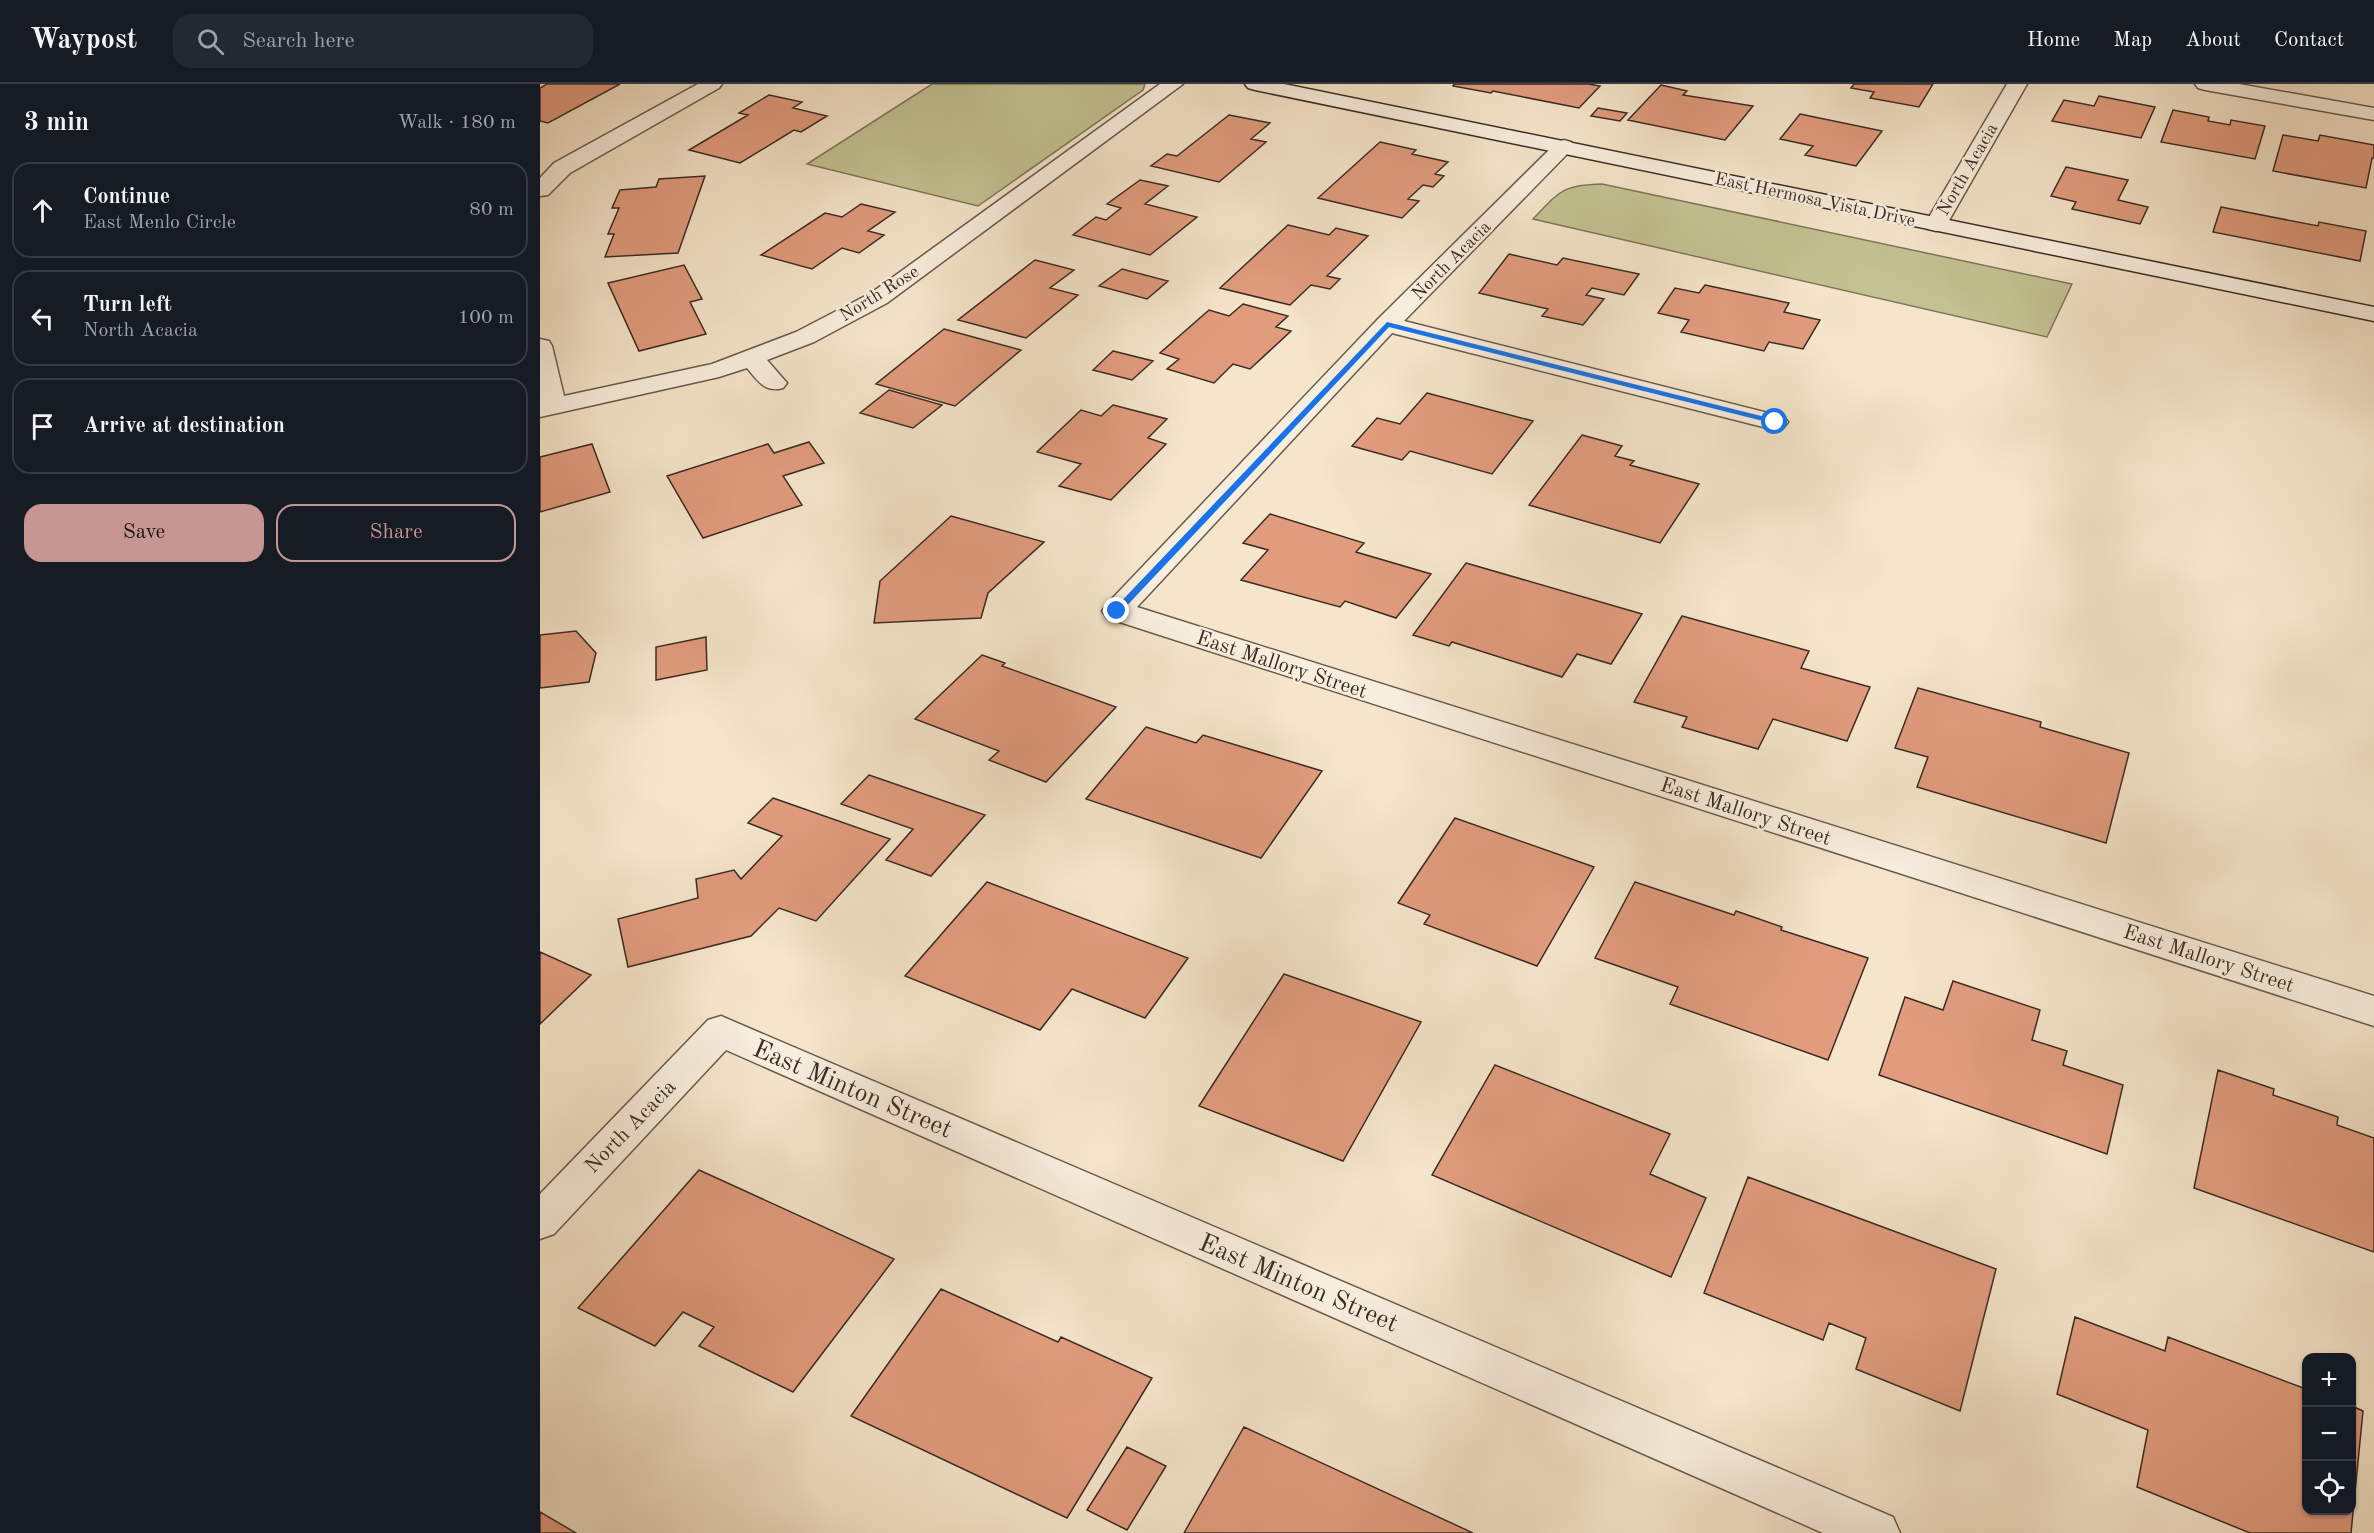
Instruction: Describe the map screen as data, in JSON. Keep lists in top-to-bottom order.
{
  "streets": {
    "street": [
      "North Acacia",
      "East Hermosa Vista Drive",
      "North Rose",
      "East Mallory Street",
      "East Minton Street"
    ]
  },
  "crossings": [
    ["North Acacia", "East Hermosa Vista Drive"],
    ["North Acacia", "East Mallory Street"],
    ["North Acacia", "East Minton Street"]
  ],
  "page": {
    "header": "Waypost",
    "search": "Search here",
    "nav": [
      "Home",
      "Map",
      "About",
      "Contact"
    ],
    "heading": ["3 min", "Walk · 180 m"],
    "list": [
      ["Continue", "East Menlo Circle", "80 m"],
      ["Turn left", "North Acacia", "100 m"],
      "Arrive at destination"
    ],
    "buttons": ["Save", "Share"],
    "map_buttons": ["+", "−"]
  }
}
